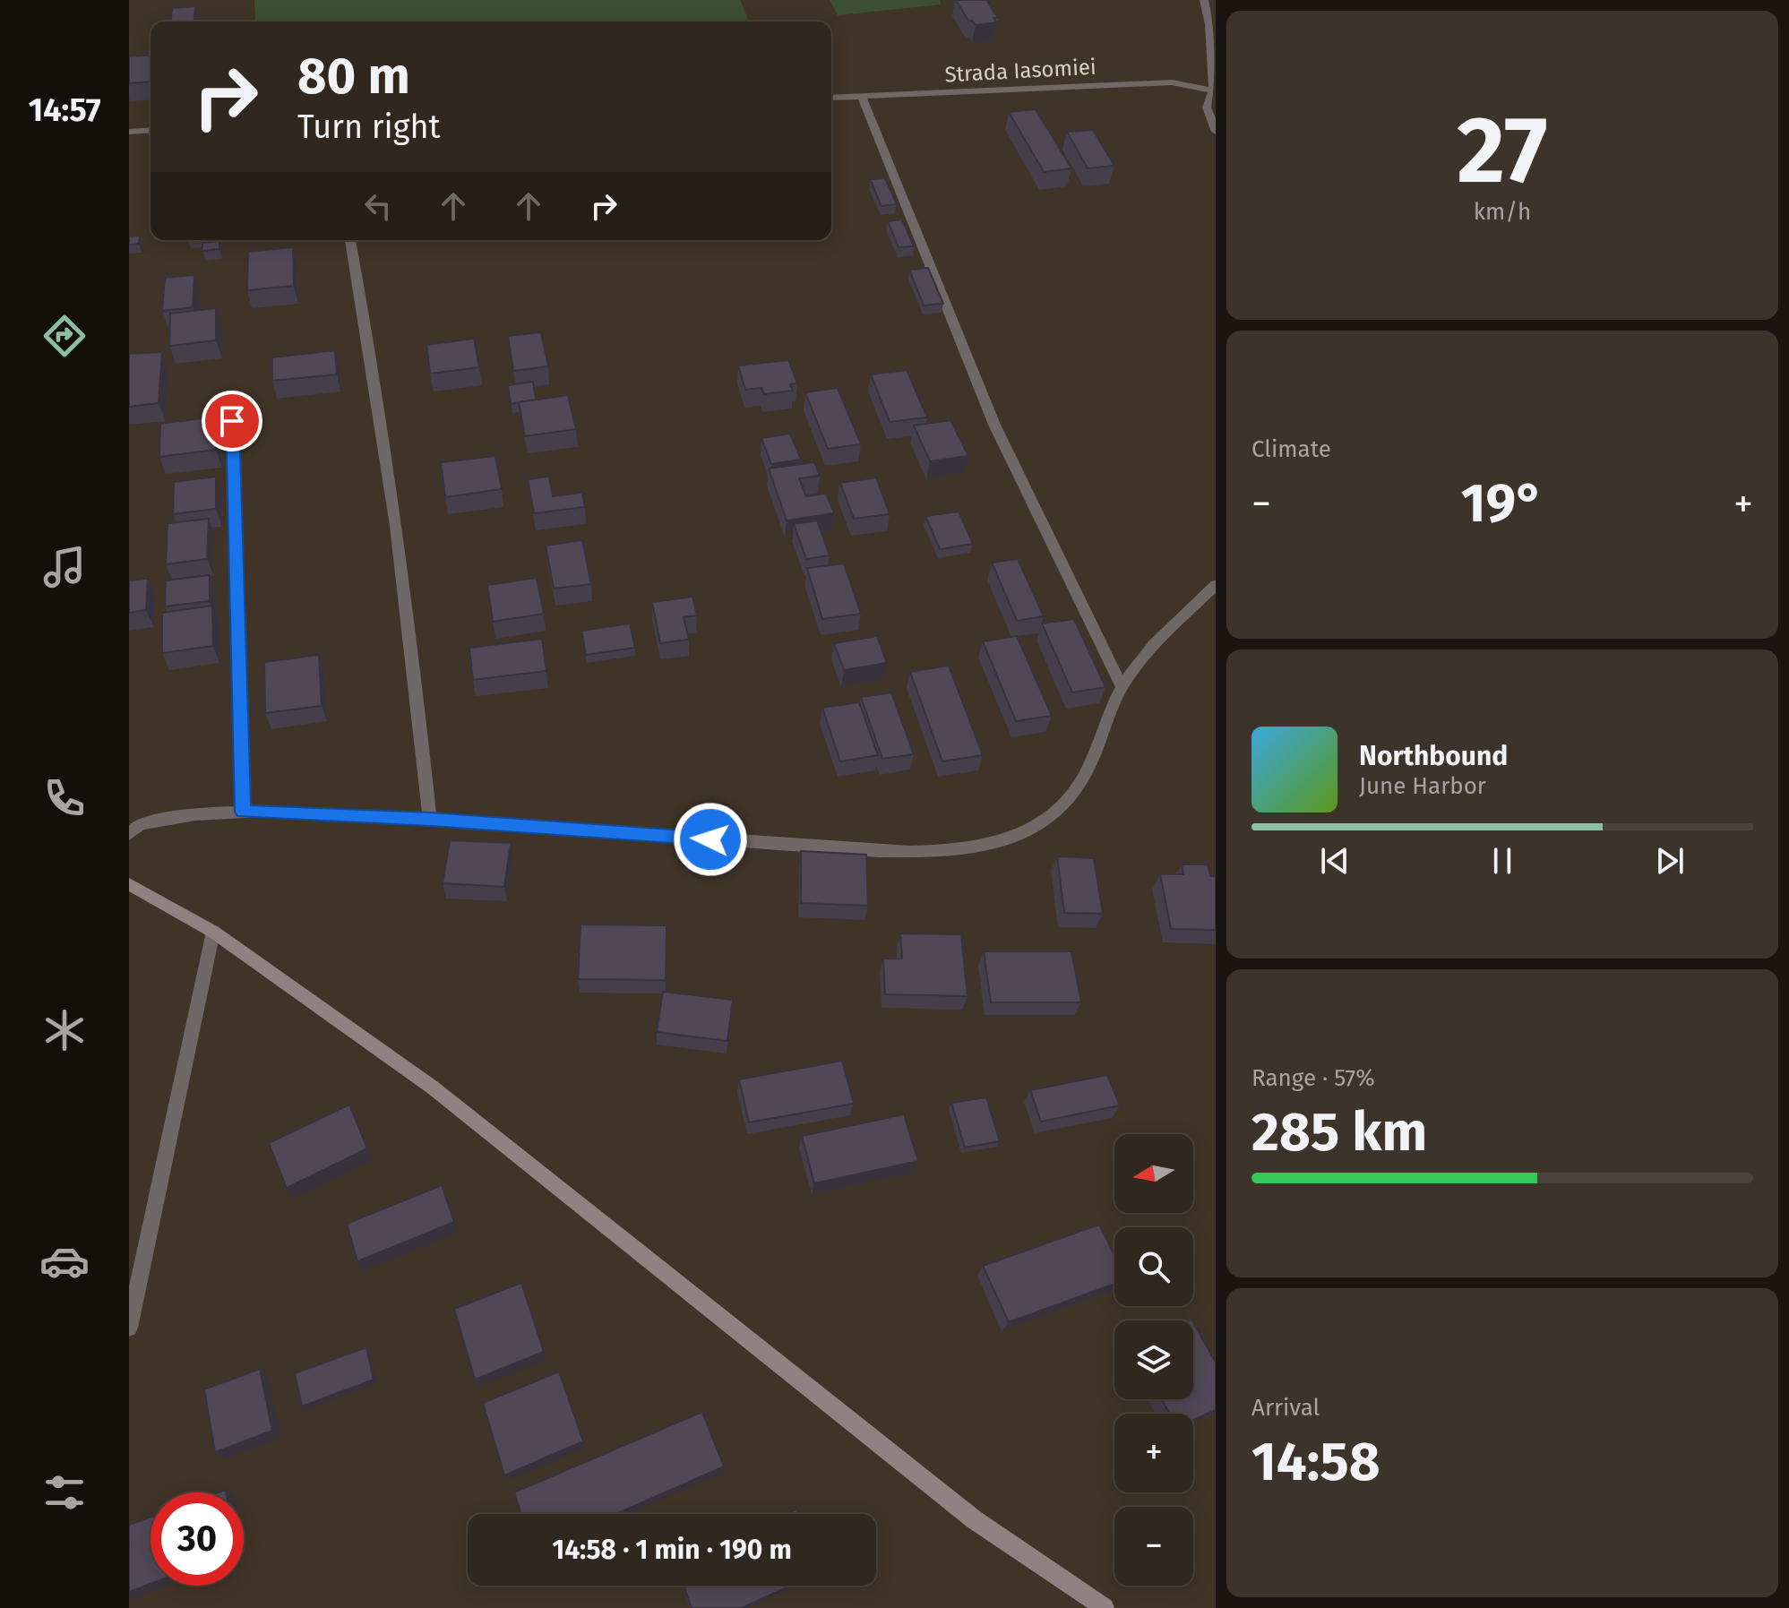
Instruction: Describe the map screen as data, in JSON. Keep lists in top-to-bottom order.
{
  "streets": {
    "street": ["Strada Iasomiei"]
  },
  "north": "left",
  "page": {
    "tabs": "14:57",
    "tile": [
      ["27", "km/h"],
      "Climate",
      ["Range · 57%", "285 km"],
      ["Arrival", "14:58"]
    ],
    "turn": ["80 m", "Turn right"],
    "heat": ["−", "19°", "+"],
    "song": ["Northbound", "June Harbor"],
    "map_buttons": ["+", "−"],
    "limit": "30",
    "trip": "14:58 · 1 min · 190 m"
  }
}
